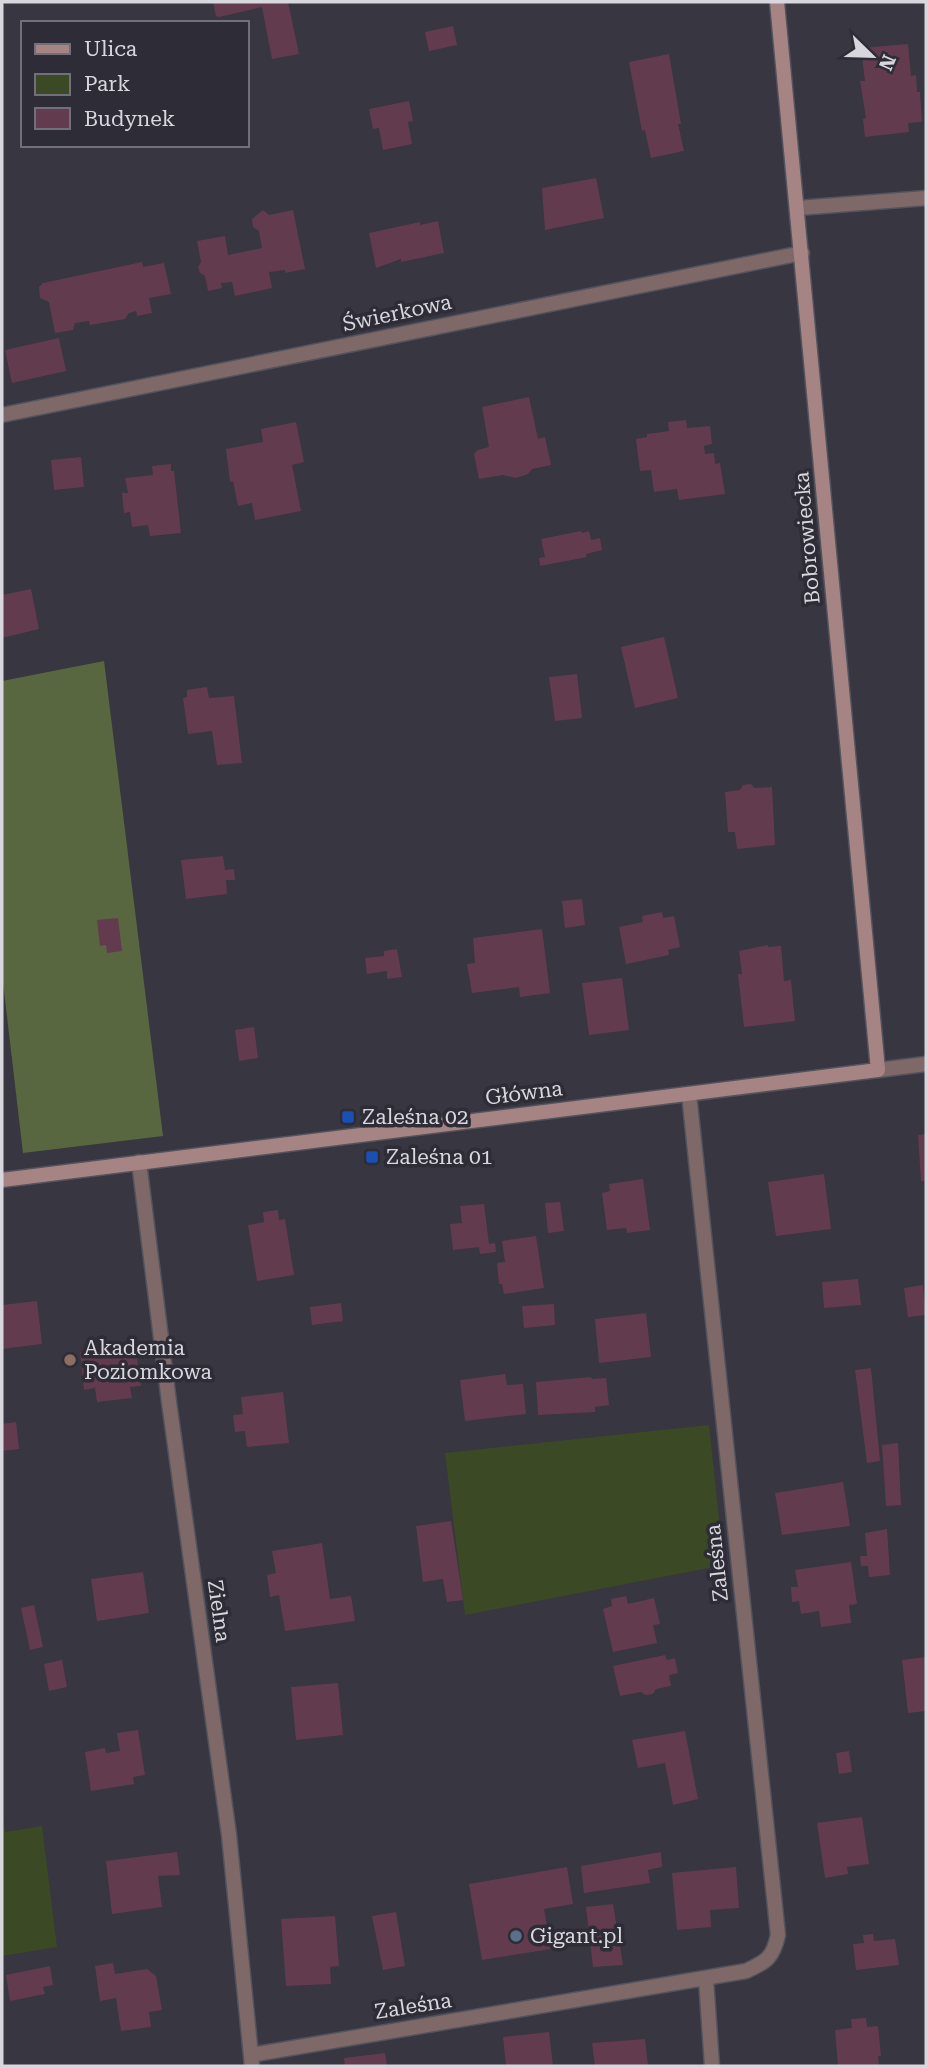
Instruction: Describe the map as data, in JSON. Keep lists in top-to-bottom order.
{
  "streets": {
    "street": [
      "Świerkowa",
      "Bobrowiecka",
      "Główna",
      "Zaleśna",
      "Zielna"
    ]
  },
  "crossings": [
    ["Świerkowa", "Bobrowiecka"],
    ["Bobrowiecka", "Główna"],
    ["Główna", "Zaleśna"],
    ["Główna", "Zielna"],
    ["Zaleśna", "Zielna"]
  ],
  "places": {
    "transit": ["Zaleśna 02", "Zaleśna 01"],
    "other": ["Akademia Poziomkowa", "Gigant.pl"]
  },
  "legend": ["Ulica", "Park", "Budynek"],
  "north": "bottom right"
}
